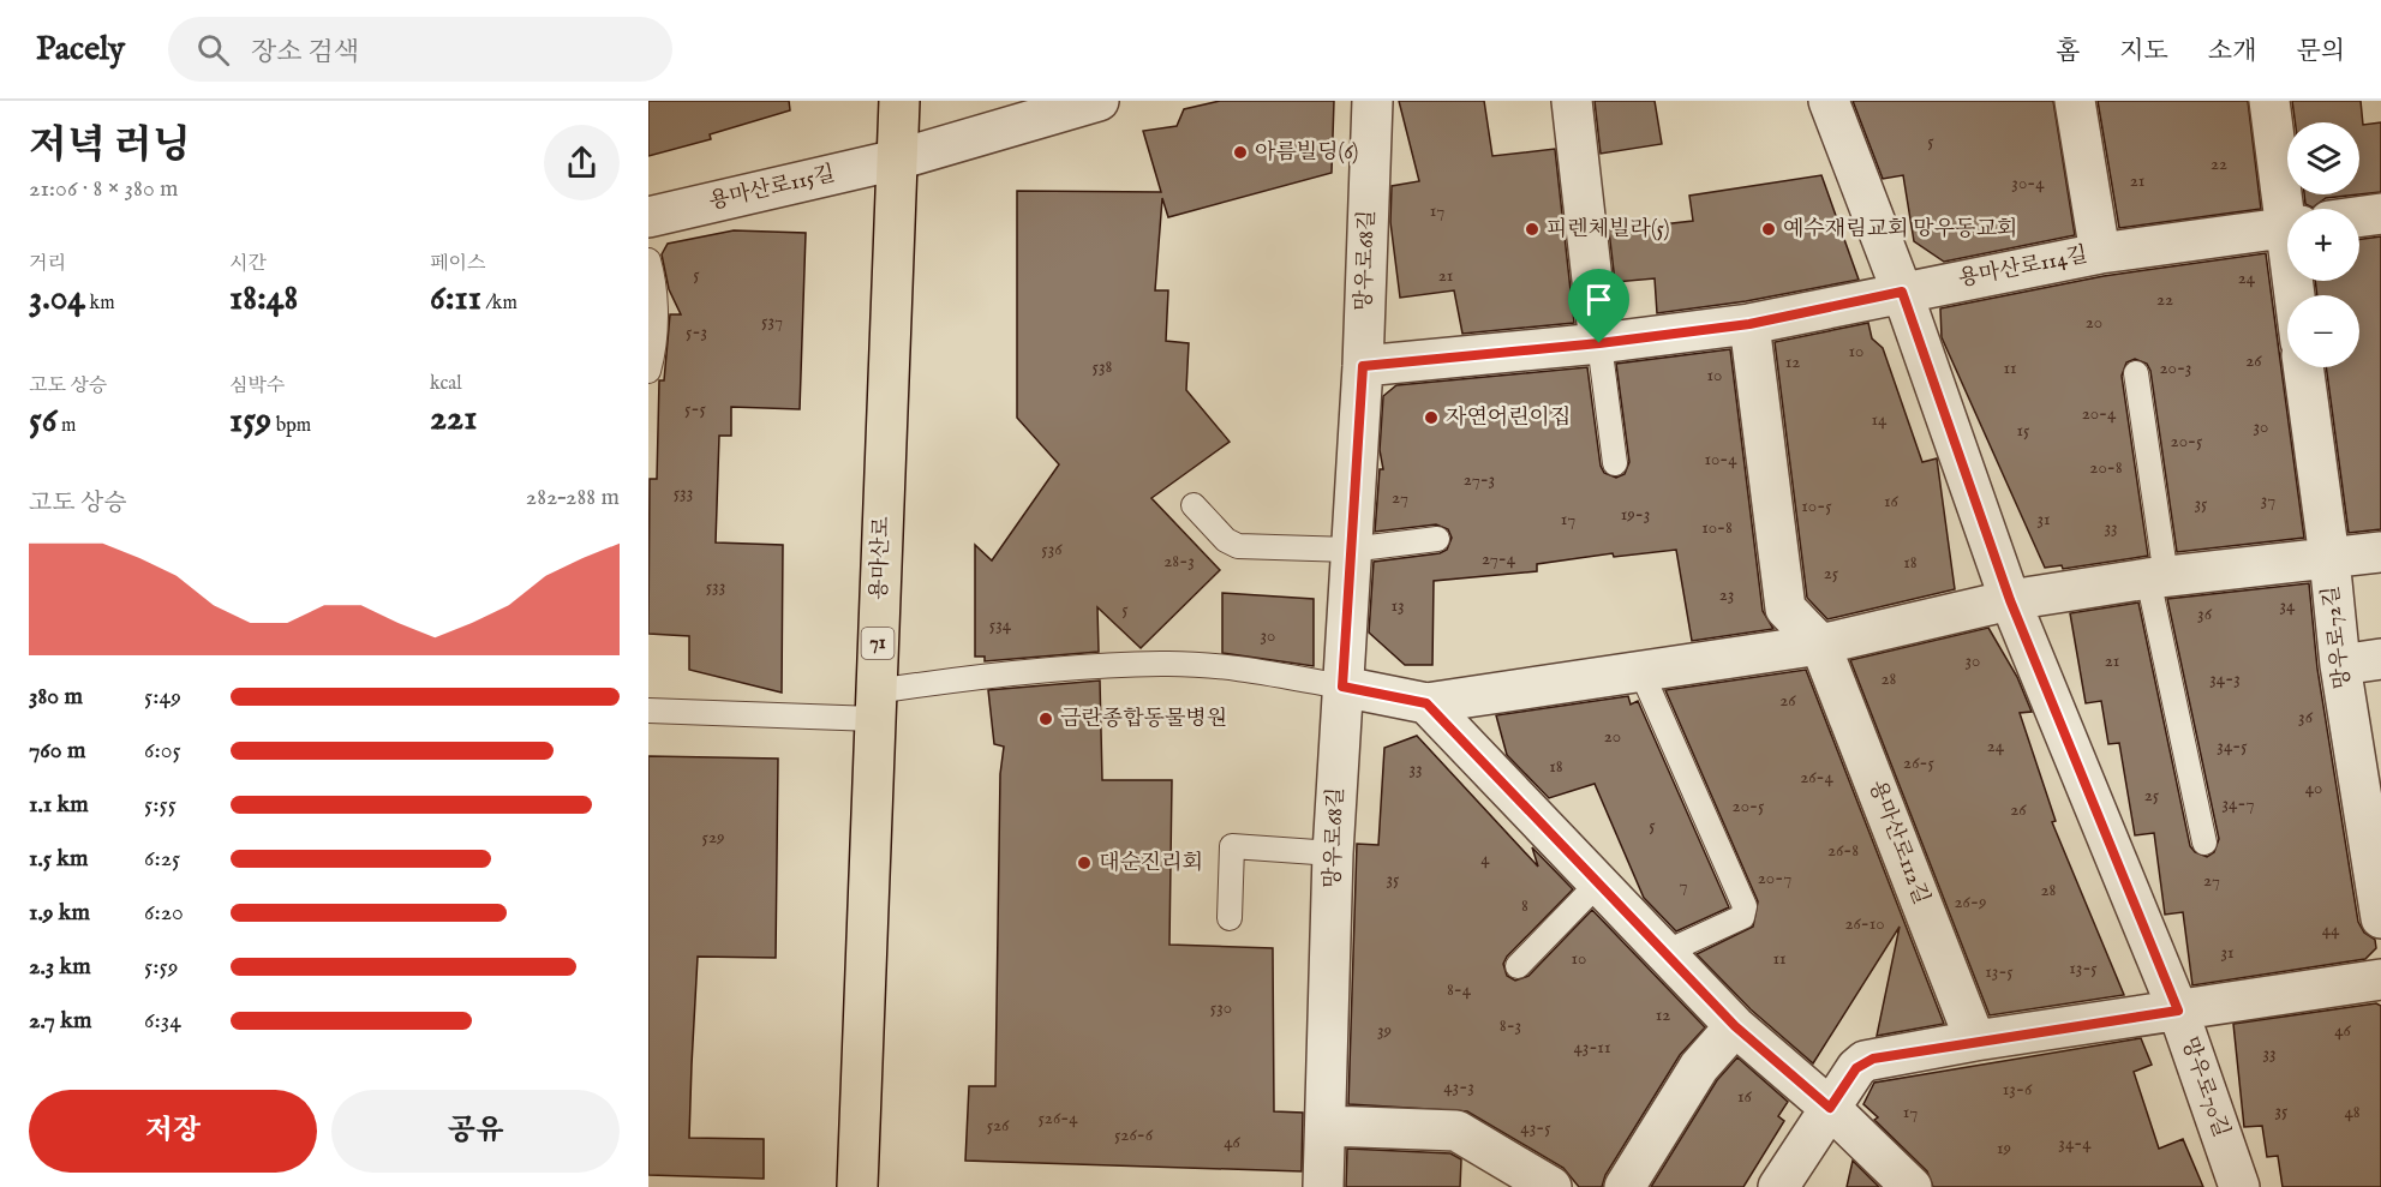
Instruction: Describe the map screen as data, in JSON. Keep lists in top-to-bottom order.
{
  "streets": {
    "main road": ["용마산로", "71"],
    "street": [
      "용마산로115길",
      "망우로68길",
      "용마산로114길",
      "망우로72길",
      "용마산로112길",
      "망우로70길"
    ]
  },
  "crossings": [
    ["용마산로115길", "용마산로"],
    ["망우로68길", "용마산로114길"],
    ["용마산로114길", "망우로70길"]
  ],
  "places": [
    "아름빌딩(6)",
    "피렌체빌라(5)",
    "예수재림교회 망우동교회",
    "자연어린이집",
    "금란종합동물병원",
    "대순진리회"
  ],
  "house_numbers": [
    "5",
    "22",
    "21",
    "30-4",
    "17",
    "5",
    "21",
    "24",
    "22",
    "537",
    "20",
    "5-3",
    "10",
    "26",
    "12",
    "538",
    "11",
    "20-3",
    "10",
    "5-5",
    "20-4",
    "14",
    "30",
    "15",
    "20-5",
    "10-4",
    "20-8",
    "27-3",
    "533",
    "27",
    "37",
    "16",
    "35",
    "10-5",
    "19-3",
    "17",
    "31",
    "10-8",
    "33",
    "536",
    "27-4",
    "28-3",
    "18",
    "25",
    "533",
    "23",
    "13",
    "34",
    "5",
    "36",
    "534",
    "30",
    "30",
    "21",
    "28",
    "34-3",
    "26",
    "36",
    "20",
    "24",
    "34-5",
    "26-5",
    "18",
    "33",
    "26-4",
    "40",
    "25",
    "34-7",
    "20-5",
    "26",
    "5",
    "529",
    "26-8",
    "4",
    "20-7",
    "35",
    "27",
    "7",
    "28",
    "26-9",
    "8",
    "26-10",
    "44",
    "31",
    "10",
    "11",
    "13-5",
    "13-5",
    "8-4",
    "530",
    "12",
    "8-3",
    "39",
    "46",
    "43-11",
    "33",
    "43-3",
    "13-6",
    "16",
    "35",
    "17",
    "48",
    "526-4",
    "526",
    "43-5",
    "526-6",
    "46",
    "34-4",
    "19"
  ],
  "page": {
    "header": "Pacely",
    "search": "장소 검색",
    "nav": [
      "홈",
      "지도",
      "소개",
      "문의"
    ],
    "heading": ["저녁 러닝", "21:06 · 8 × 380 m"],
    "map_buttons": ["+", "−"],
    "stats": [
      ["거리", "3.04 km"],
      ["시간", "18:48"],
      ["페이스", "6:11 /km"],
      ["고도 상승", "56 m"],
      ["심박수", "159 bpm"],
      ["kcal", "221"]
    ],
    "chart": ["고도 상승", "282–288 m"],
    "list": [
      {
        "name": "380 m",
        "note": "5:49"
      },
      {
        "name": "760 m",
        "note": "6:05"
      },
      {
        "name": "1.1 km",
        "note": "5:55"
      },
      {
        "name": "1.5 km",
        "note": "6:25"
      },
      {
        "name": "1.9 km",
        "note": "6:20"
      },
      {
        "name": "2.3 km",
        "note": "5:59"
      },
      {
        "name": "2.7 km",
        "note": "6:34"
      }
    ],
    "buttons": ["저장", "공유"]
  }
}
